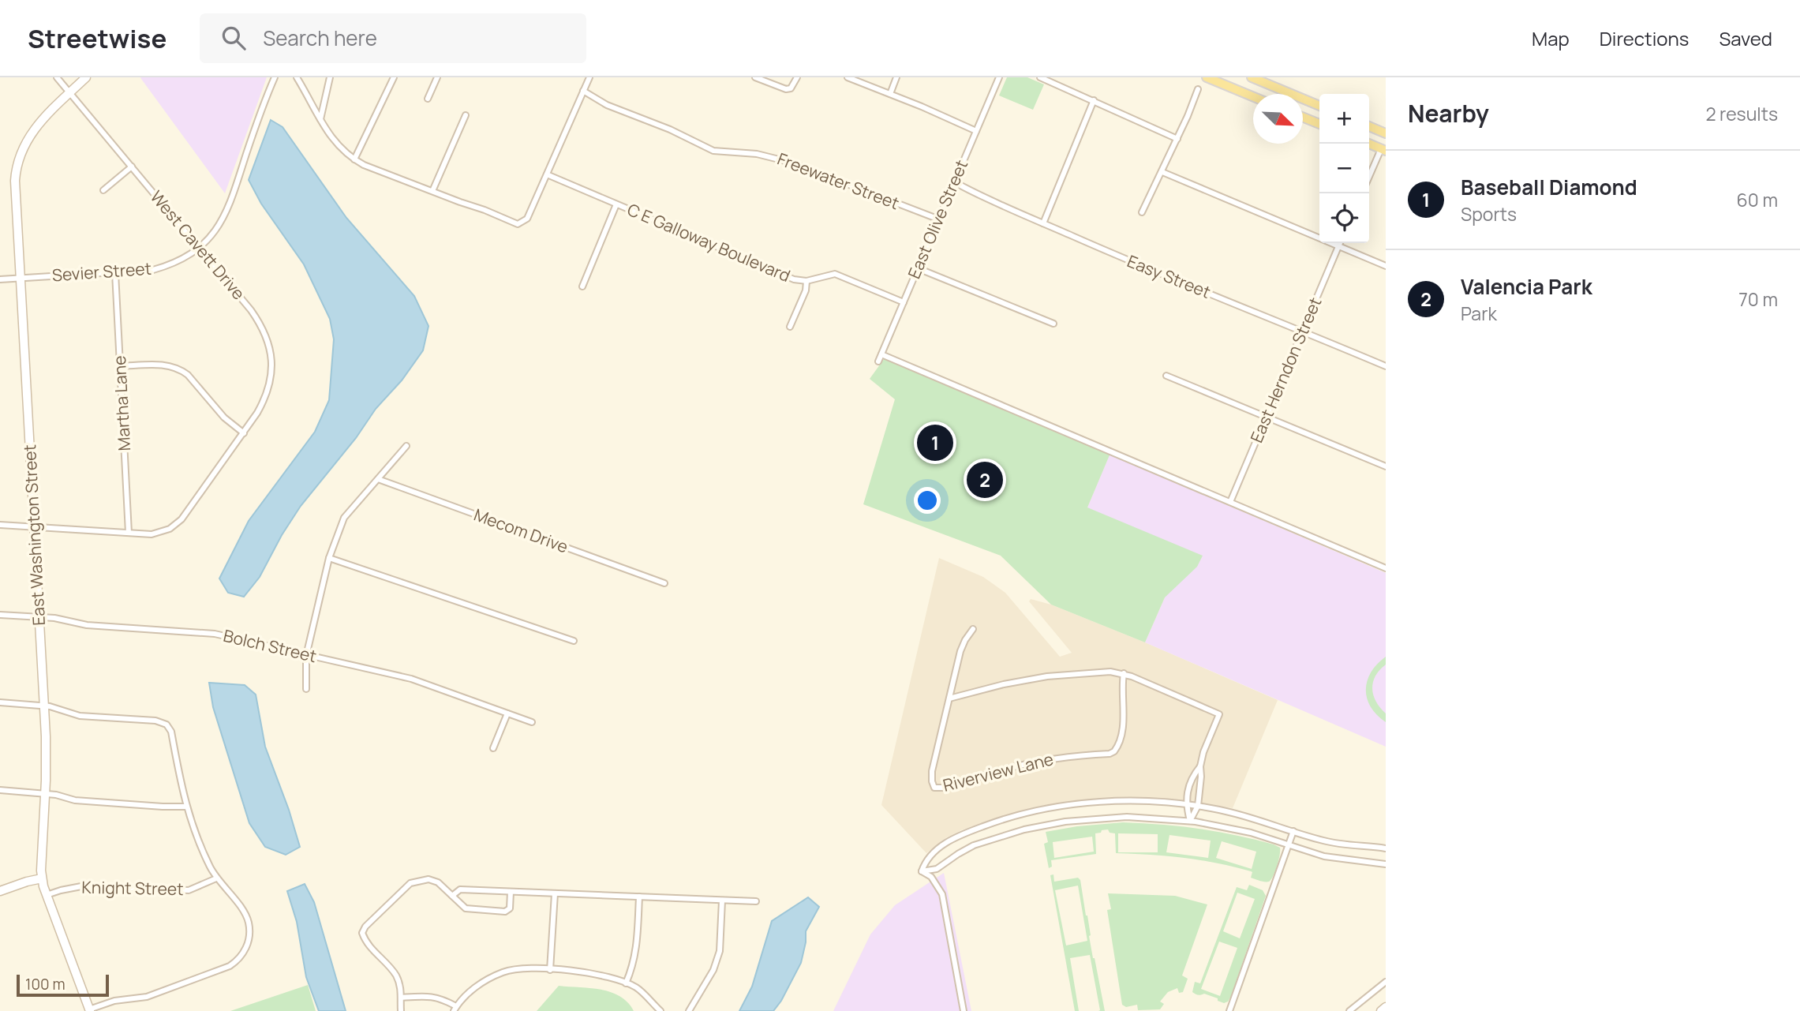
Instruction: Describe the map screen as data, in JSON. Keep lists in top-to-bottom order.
{
  "streets": {
    "street": [
      "Freewater Street",
      "East Olive Street",
      "C E Galloway Boulevard",
      "West Cavett Drive",
      "Sevier Street",
      "Easy Street",
      "East Herndon Street",
      "Martha Lane",
      "Mecom Drive",
      "East Washington Street",
      "Bolch Street",
      "Riverview Lane",
      "Knight Street"
    ]
  },
  "crossings": [
    ["Freewater Street", "East Olive Street"],
    ["East Olive Street", "C E Galloway Boulevard"],
    ["East Olive Street", "Easy Street"],
    ["West Cavett Drive", "Sevier Street"],
    ["West Cavett Drive", "Martha Lane"],
    ["West Cavett Drive", "East Washington Street"],
    ["Sevier Street", "Martha Lane"],
    ["Sevier Street", "East Washington Street"],
    ["Easy Street", "East Herndon Street"],
    ["East Washington Street", "Bolch Street"],
    ["East Washington Street", "Knight Street"]
  ],
  "scale_bar": "100 m",
  "north": "bottom right",
  "page": {
    "header": "Streetwise",
    "search": "Search here",
    "nav": ["Map", "Directions", "Saved"],
    "heading": ["Nearby", "2 results"],
    "map_buttons": ["+", "−"],
    "list": [
      {
        "mark": "1",
        "name": "Baseball Diamond",
        "note": "Sports",
        "value": "60 m"
      },
      {
        "mark": "2",
        "name": "Valencia Park",
        "note": "Park",
        "value": "70 m"
      }
    ],
    "pins": ["1", "2"],
    "scale": "100 m"
  }
}
